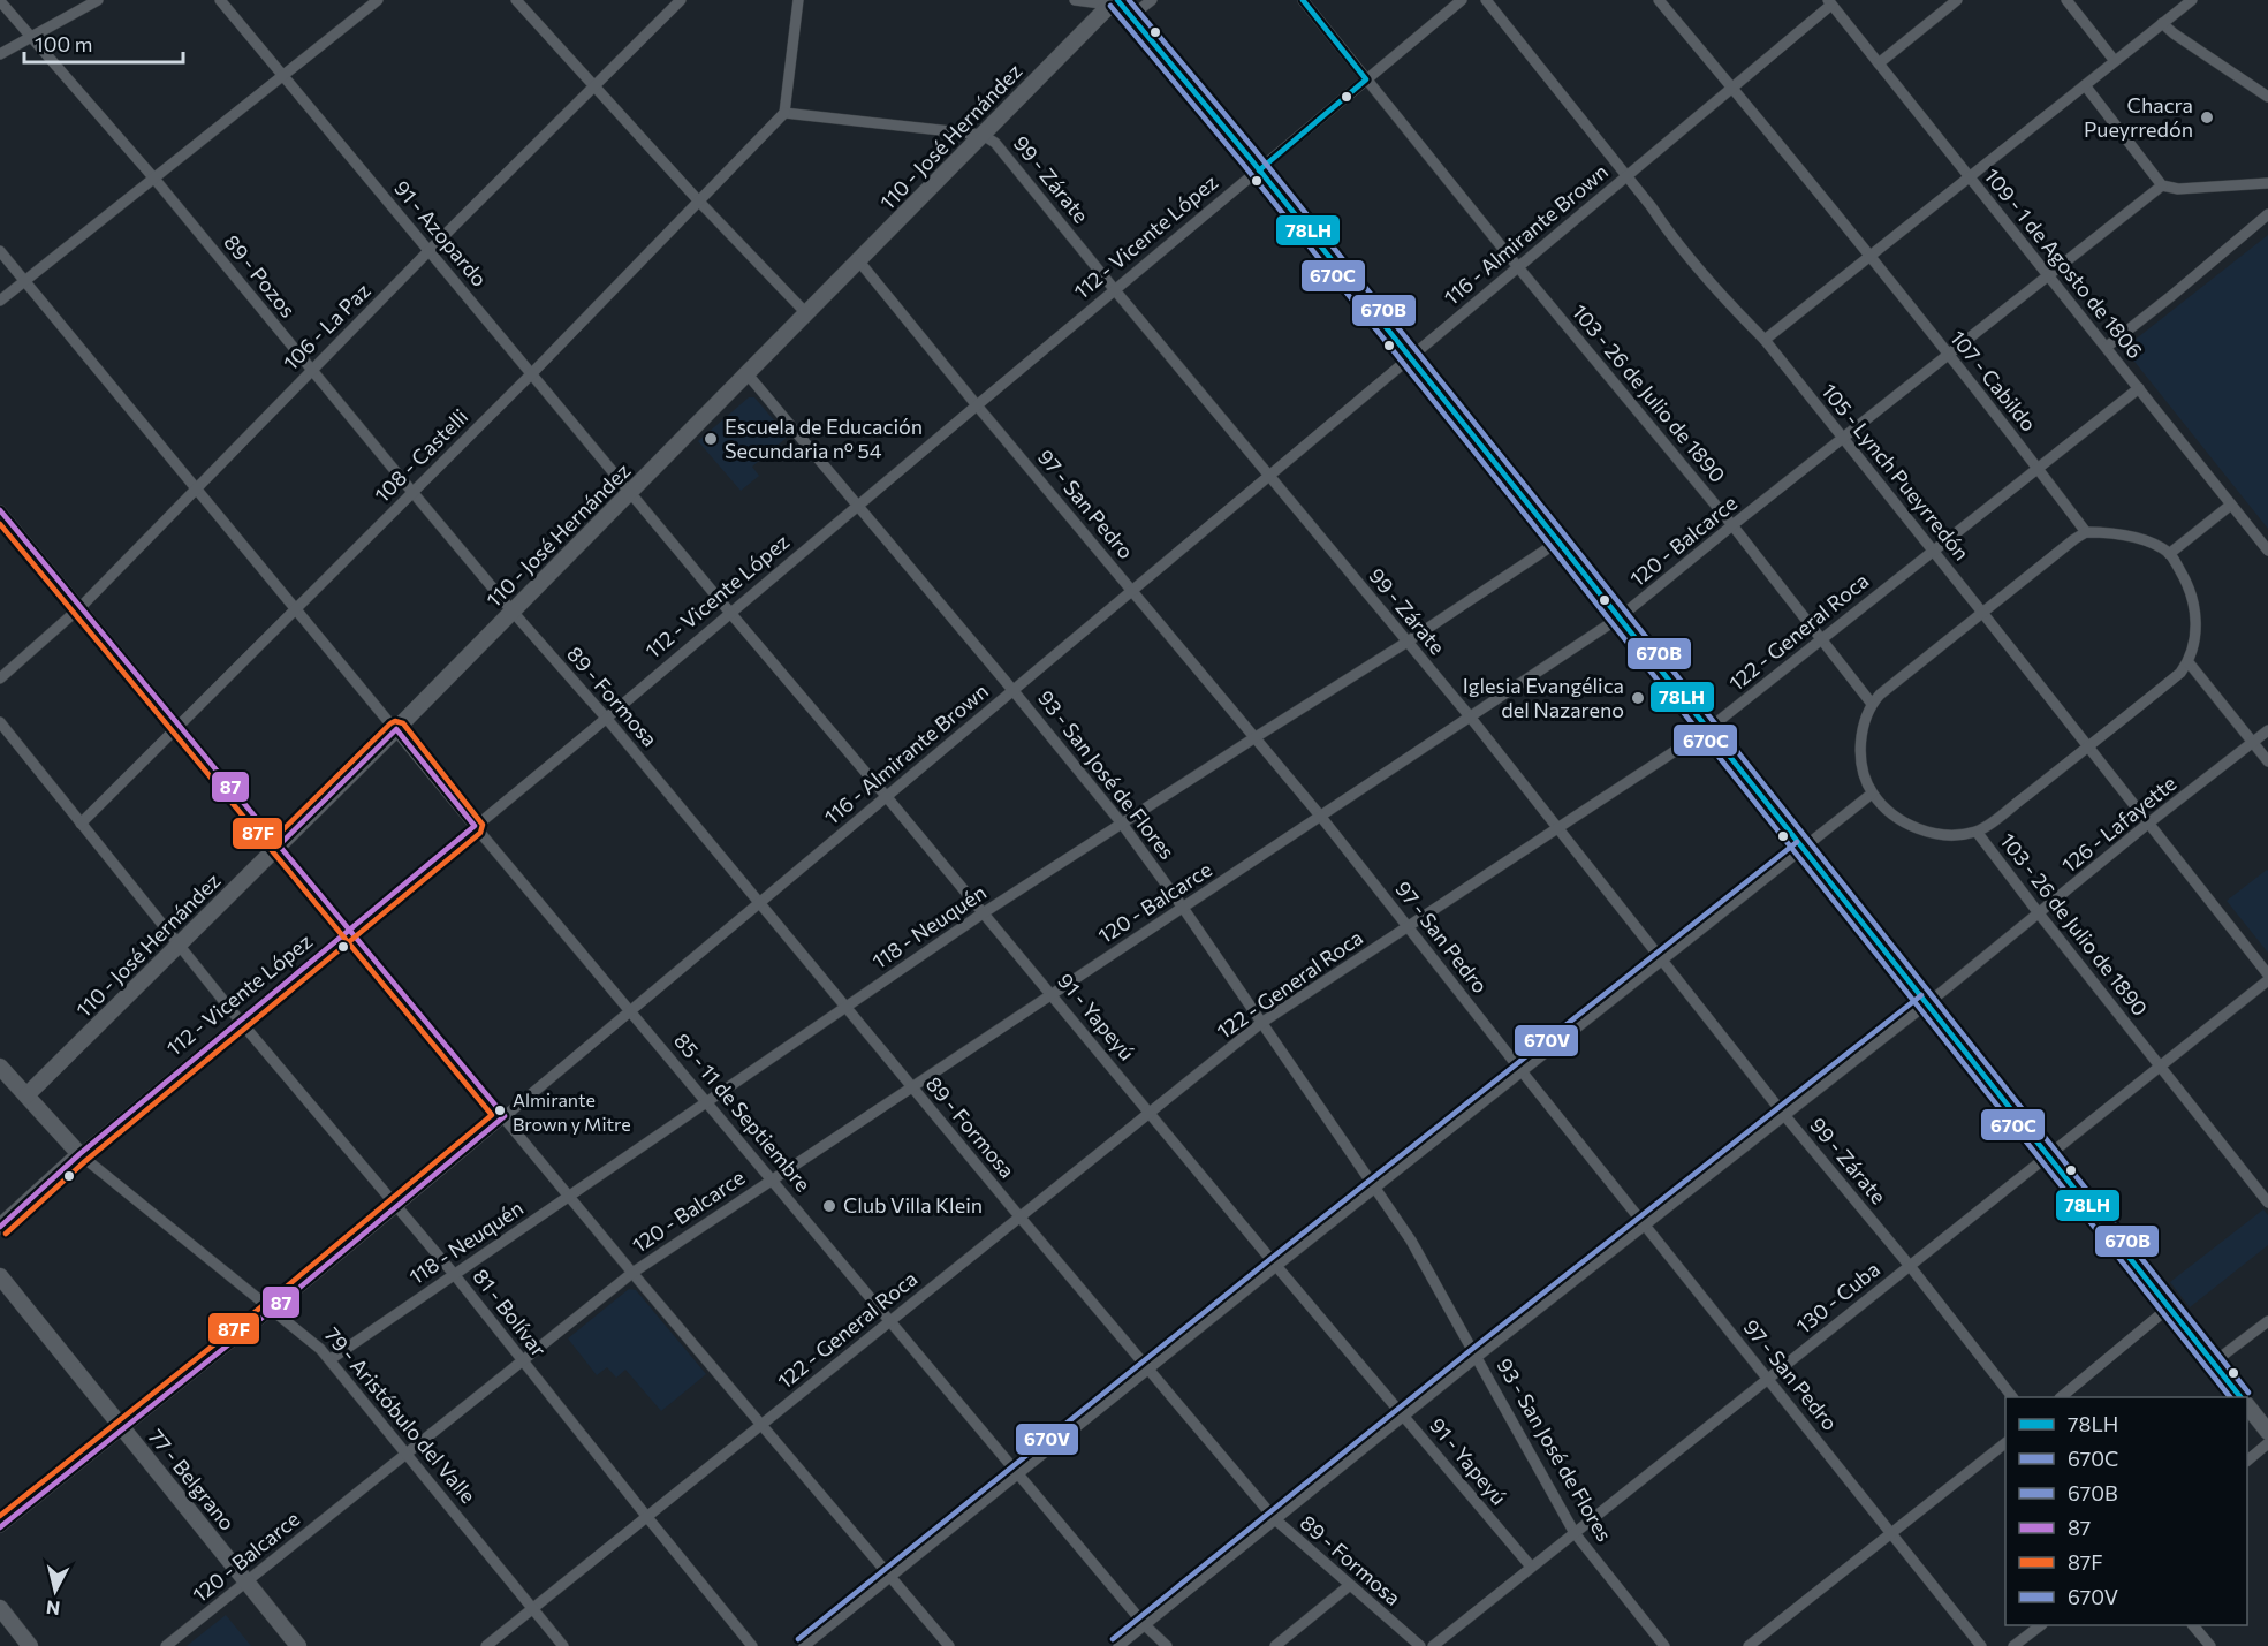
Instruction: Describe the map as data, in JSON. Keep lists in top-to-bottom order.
{
  "streets": {
    "street": [
      "110 - José Hernández",
      "99 - Zárate",
      "91 - Azopardo",
      "116 - Almirante Brown",
      "112 - Vicente López",
      "109 - 1 de Agosto de 1806",
      "89 - Pozos",
      "106 - La Paz",
      "107 - Cabildo",
      "103 - 26 de Julio de 1890",
      "108 - Castelli",
      "105 - Lynch Pueyrredón",
      "97 - San Pedro",
      "120 - Balcarce",
      "122 - General Roca",
      "89 - Formosa",
      "93 - San José de Flores",
      "126 - Lafayette",
      "118 - Neuquén",
      "91 - Yapeyú",
      "85 - 11 de Septiembre",
      "130 - Cuba",
      "81 - Bolívar",
      "79 - Aristóbulo del Valle",
      "77 - Belgrano"
    ]
  },
  "crossings": [
    ["110 - José Hernández", "99 - Zárate"],
    ["110 - José Hernández", "91 - Azopardo"],
    ["110 - José Hernández", "89 - Pozos"],
    ["110 - José Hernández", "97 - San Pedro"],
    ["110 - José Hernández", "89 - Formosa"],
    ["110 - José Hernández", "93 - San José de Flores"],
    ["110 - José Hernández", "91 - Yapeyú"],
    ["110 - José Hernández", "85 - 11 de Septiembre"],
    ["110 - José Hernández", "81 - Bolívar"],
    ["110 - José Hernández", "79 - Aristóbulo del Valle"],
    ["99 - Zárate", "116 - Almirante Brown"],
    ["99 - Zárate", "112 - Vicente López"],
    ["99 - Zárate", "108 - Castelli"],
    ["99 - Zárate", "120 - Balcarce"],
    ["99 - Zárate", "122 - General Roca"],
    ["99 - Zárate", "126 - Lafayette"],
    ["99 - Zárate", "118 - Neuquén"],
    ["99 - Zárate", "130 - Cuba"],
    ["91 - Azopardo", "106 - La Paz"],
    ["91 - Azopardo", "108 - Castelli"],
    ["91 - Azopardo", "91 - Yapeyú"],
    ["116 - Almirante Brown", "109 - 1 de Agosto de 1806"],
    ["116 - Almirante Brown", "107 - Cabildo"],
    ["116 - Almirante Brown", "103 - 26 de Julio de 1890"],
    ["116 - Almirante Brown", "105 - Lynch Pueyrredón"],
    ["116 - Almirante Brown", "97 - San Pedro"],
    ["116 - Almirante Brown", "89 - Formosa"],
    ["116 - Almirante Brown", "93 - San José de Flores"],
    ["116 - Almirante Brown", "91 - Yapeyú"],
    ["116 - Almirante Brown", "85 - 11 de Septiembre"],
    ["116 - Almirante Brown", "81 - Bolívar"],
    ["116 - Almirante Brown", "79 - Aristóbulo del Valle"],
    ["116 - Almirante Brown", "77 - Belgrano"],
    ["112 - Vicente López", "103 - 26 de Julio de 1890"],
    ["112 - Vicente López", "97 - San Pedro"],
    ["112 - Vicente López", "89 - Formosa"],
    ["112 - Vicente López", "93 - San José de Flores"],
    ["112 - Vicente López", "91 - Yapeyú"],
    ["112 - Vicente López", "85 - 11 de Septiembre"],
    ["112 - Vicente López", "81 - Bolívar"],
    ["112 - Vicente López", "79 - Aristóbulo del Valle"],
    ["109 - 1 de Agosto de 1806", "120 - Balcarce"],
    ["109 - 1 de Agosto de 1806", "122 - General Roca"],
    ["89 - Pozos", "106 - La Paz"],
    ["89 - Pozos", "108 - Castelli"],
    ["89 - Pozos", "89 - Formosa"],
    ["106 - La Paz", "85 - 11 de Septiembre"],
    ["107 - Cabildo", "105 - Lynch Pueyrredón"],
    ["107 - Cabildo", "120 - Balcarce"],
    ["107 - Cabildo", "122 - General Roca"],
    ["103 - 26 de Julio de 1890", "105 - Lynch Pueyrredón"],
    ["103 - 26 de Julio de 1890", "120 - Balcarce"],
    ["103 - 26 de Julio de 1890", "122 - General Roca"],
    ["103 - 26 de Julio de 1890", "126 - Lafayette"],
    ["103 - 26 de Julio de 1890", "130 - Cuba"],
    ["108 - Castelli", "85 - 11 de Septiembre"],
    ["108 - Castelli", "81 - Bolívar"],
    ["105 - Lynch Pueyrredón", "120 - Balcarce"],
    ["105 - Lynch Pueyrredón", "122 - General Roca"],
    ["105 - Lynch Pueyrredón", "126 - Lafayette"],
    ["97 - San Pedro", "120 - Balcarce"],
    ["97 - San Pedro", "122 - General Roca"],
    ["97 - San Pedro", "126 - Lafayette"],
    ["97 - San Pedro", "118 - Neuquén"],
    ["97 - San Pedro", "130 - Cuba"],
    ["120 - Balcarce", "89 - Formosa"],
    ["120 - Balcarce", "93 - San José de Flores"],
    ["120 - Balcarce", "91 - Yapeyú"],
    ["120 - Balcarce", "85 - 11 de Septiembre"],
    ["120 - Balcarce", "81 - Bolívar"],
    ["120 - Balcarce", "79 - Aristóbulo del Valle"],
    ["120 - Balcarce", "77 - Belgrano"],
    ["122 - General Roca", "89 - Formosa"],
    ["122 - General Roca", "93 - San José de Flores"],
    ["122 - General Roca", "91 - Yapeyú"],
    ["122 - General Roca", "85 - 11 de Septiembre"],
    ["122 - General Roca", "81 - Bolívar"],
    ["122 - General Roca", "79 - Aristóbulo del Valle"],
    ["89 - Formosa", "126 - Lafayette"],
    ["89 - Formosa", "118 - Neuquén"],
    ["93 - San José de Flores", "126 - Lafayette"],
    ["93 - San José de Flores", "118 - Neuquén"],
    ["93 - San José de Flores", "130 - Cuba"],
    ["126 - Lafayette", "91 - Yapeyú"],
    ["126 - Lafayette", "85 - 11 de Septiembre"],
    ["118 - Neuquén", "91 - Yapeyú"],
    ["118 - Neuquén", "85 - 11 de Septiembre"],
    ["118 - Neuquén", "81 - Bolívar"],
    ["118 - Neuquén", "79 - Aristóbulo del Valle"],
    ["91 - Yapeyú", "130 - Cuba"]
  ],
  "places": [
    "Chacra Pueyrredón",
    "Escuela de Educación Secundaria nº 54",
    "Iglesia Evangélica del Nazareno",
    "Almirante Brown y Mitre",
    "Club Villa Klein"
  ],
  "lines": [
    "transit line 78LH",
    "transit line 670B",
    "transit line 670C",
    "transit line 87",
    "transit line 87F",
    "transit line 670V"
  ],
  "legend": [
    "78LH",
    "670C",
    "670B",
    "87",
    "87F",
    "670V"
  ],
  "scale_bar": "100 m",
  "north": "bottom"
}
